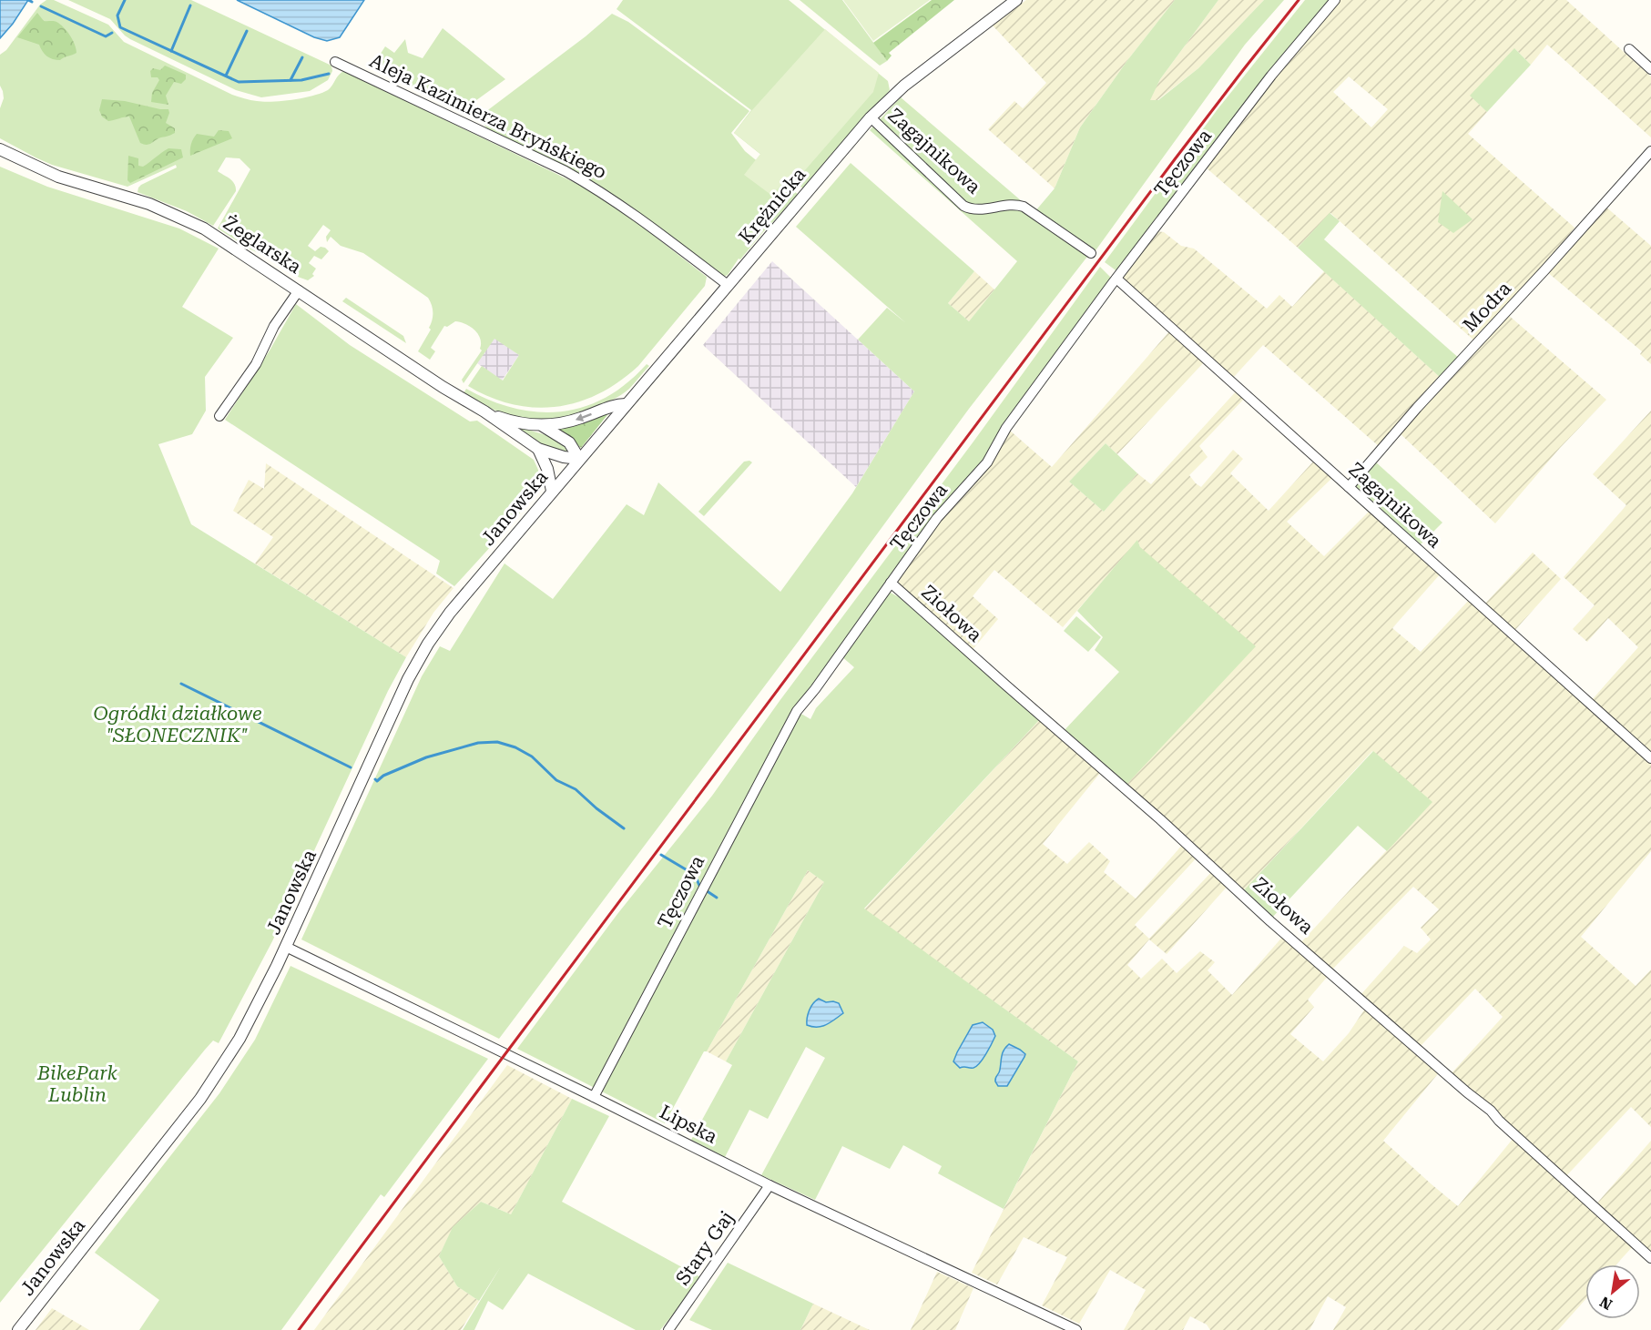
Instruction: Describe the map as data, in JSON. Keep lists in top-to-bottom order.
{
  "streets": {
    "street": [
      "Aleja Kazimierza Bryńskiego",
      "Zagajnikowa",
      "Tęczowa",
      "Krężnicka",
      "Żeglarska",
      "Modra",
      "Janowska",
      "Ziołowa",
      "Lipska",
      "Stary Gaj"
    ]
  },
  "crossings": [
    ["Aleja Kazimierza Bryńskiego", "Krężnicka"],
    ["Zagajnikowa", "Tęczowa"],
    ["Zagajnikowa", "Krężnicka"],
    ["Zagajnikowa", "Modra"],
    ["Tęczowa", "Ziołowa"],
    ["Tęczowa", "Lipska"],
    ["Krężnicka", "Żeglarska"],
    ["Krężnicka", "Janowska"],
    ["Żeglarska", "Janowska"],
    ["Janowska", "Lipska"],
    ["Lipska", "Stary Gaj"]
  ],
  "parks": ["Ogródki działkowe \"SŁONECZNIK\"", "BikePark Lublin"],
  "north": "bottom left"
}
